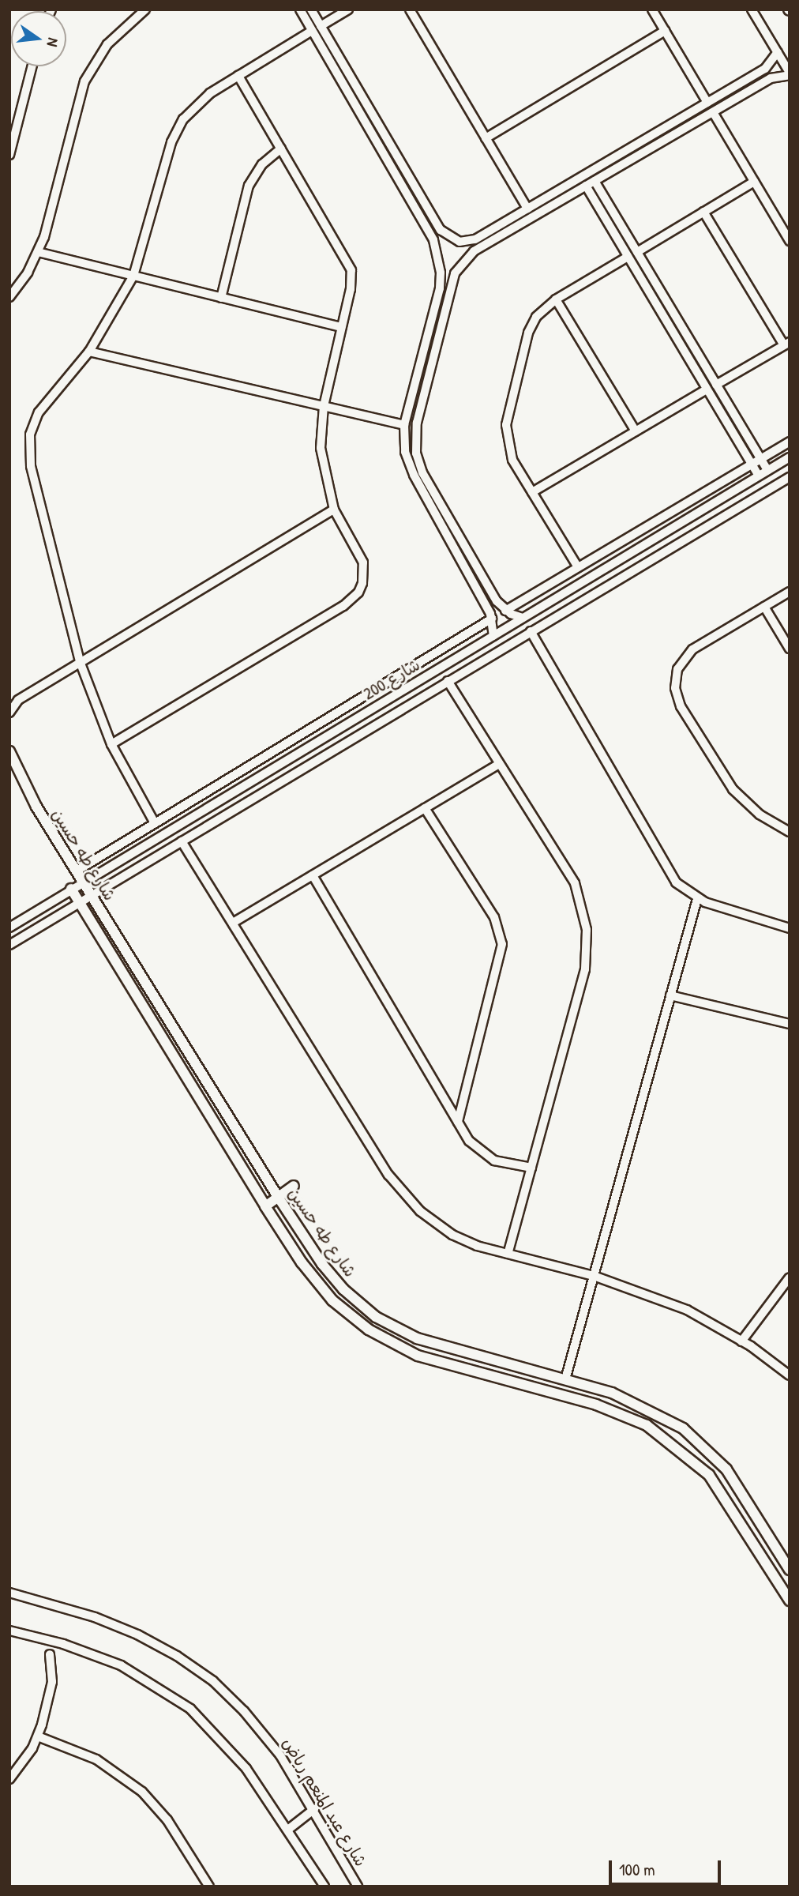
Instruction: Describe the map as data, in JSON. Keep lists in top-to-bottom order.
{
  "streets": {
    "main road": ["شارع طه حسين"],
    "street": ["شارع 200", "شارع عبد المنعم رياض"]
  },
  "crossings": [
    ["شارع 200", "شارع طه حسين"]
  ],
  "scale_bar": "100 m",
  "north": "right"
}
